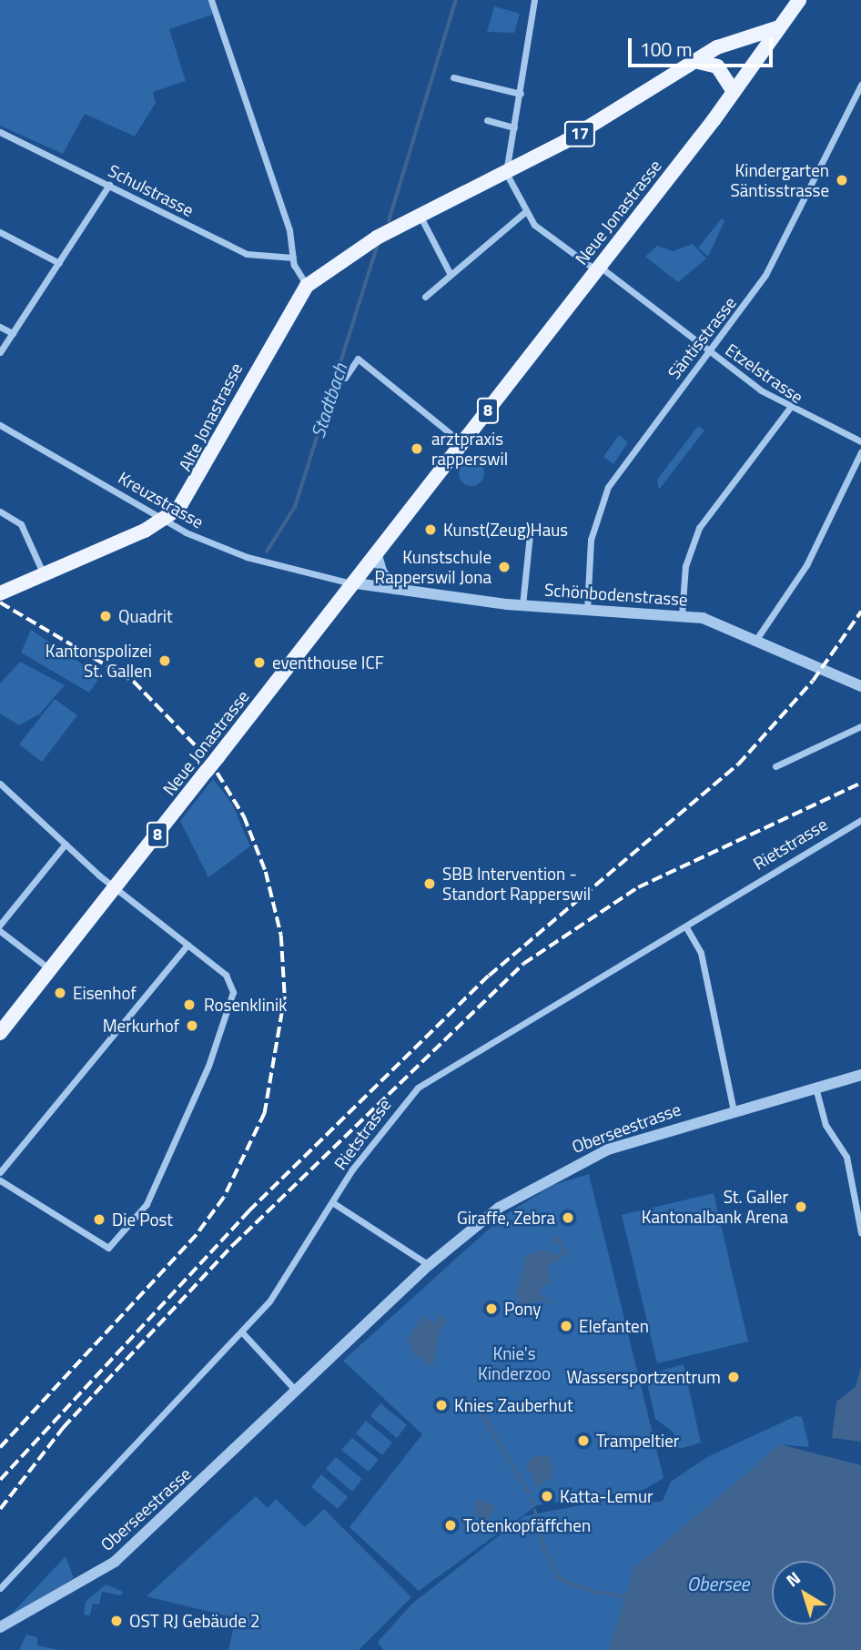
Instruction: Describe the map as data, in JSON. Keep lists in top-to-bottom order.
{
  "streets": {
    "main road": [
      "17",
      "Neue Jonastrasse",
      "8",
      "Alte Jonastrasse"
    ],
    "street": [
      "Schulstrasse",
      "Säntisstrasse",
      "Etzelstrasse",
      "Kreuzstrasse",
      "Schönbodenstrasse",
      "Rietstrasse",
      "Oberseestrasse"
    ]
  },
  "crossings": [
    ["Neue Jonastrasse", "Etzelstrasse"],
    ["Neue Jonastrasse", "Alte Jonastrasse"],
    ["Neue Jonastrasse", "Kreuzstrasse"],
    ["Neue Jonastrasse", "Schönbodenstrasse"],
    ["Säntisstrasse", "Etzelstrasse"],
    ["Säntisstrasse", "Schönbodenstrasse"],
    ["Etzelstrasse", "Alte Jonastrasse"],
    ["Alte Jonastrasse", "Kreuzstrasse"],
    ["Kreuzstrasse", "Schönbodenstrasse"]
  ],
  "water": ["Stadtbach", "Obersee"],
  "parks": ["Knie's Kinderzoo"],
  "places": [
    "Kindergarten Säntisstrasse",
    "arztpraxis rapperswil",
    "Kunst(Zeug)Haus",
    "Kunstschule Rapperswil Jona",
    "Quadrit",
    "Kantonspolizei St. Gallen",
    "eventhouse ICF",
    "SBB Intervention - Standort Rapperswil",
    "Eisenhof",
    "Rosenklinik",
    "Merkurhof",
    "St. Galler Kantonalbank Arena",
    "Giraffe, Zebra",
    "Die Post",
    "Pony",
    "Elefanten",
    "Wassersportzentrum",
    "Knies Zauberhut",
    "Trampeltier",
    "Katta-Lemur",
    "Totenkopfäffchen",
    "OST RJ Gebäude 2"
  ],
  "scale_bar": "100 m",
  "north": "top left"
}
